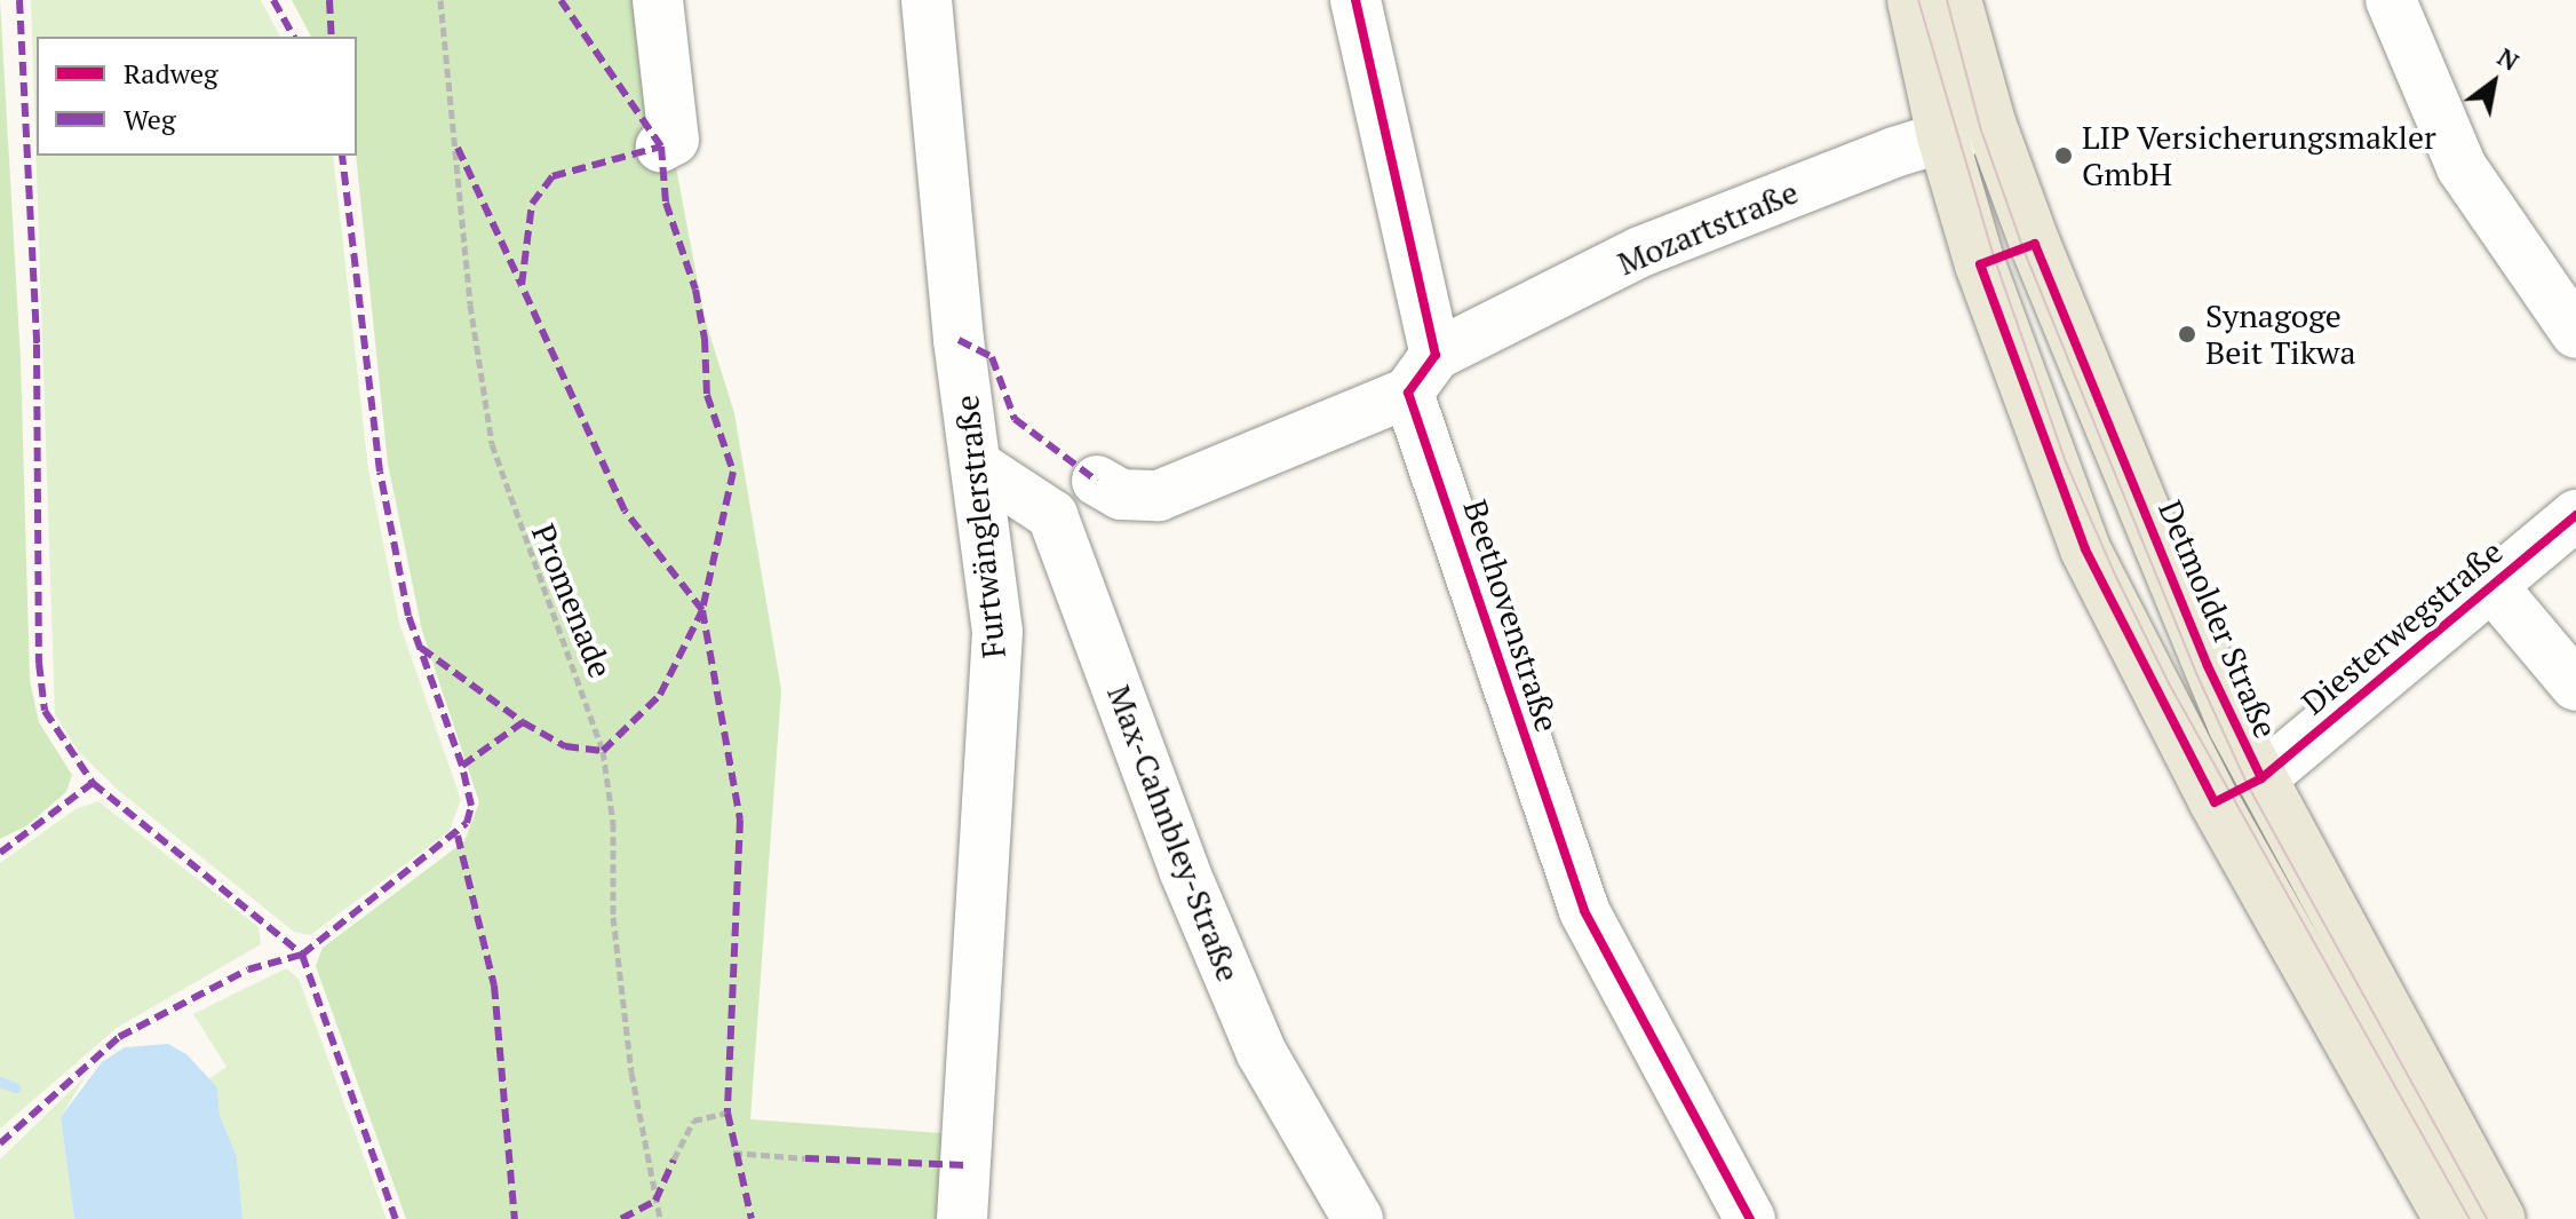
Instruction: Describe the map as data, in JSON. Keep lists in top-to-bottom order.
{
  "streets": {
    "main road": ["Detmolder Straße"],
    "street": [
      "Mozartstraße",
      "Furtwänglerstraße",
      "Beethovenstraße",
      "Diesterwegstraße",
      "Max-Cahnbley-Straße"
    ],
    "path": ["Promenade"]
  },
  "crossings": [
    ["Mozartstraße", "Beethovenstraße"],
    ["Mozartstraße", "Detmolder Straße"],
    ["Furtwänglerstraße", "Max-Cahnbley-Straße"],
    ["Detmolder Straße", "Diesterwegstraße"]
  ],
  "places": ["LIP Versicherungsmakler GmbH", "Synagoge Beit Tikwa"],
  "legend": ["Radweg", "Weg"],
  "north": "top right"
}
